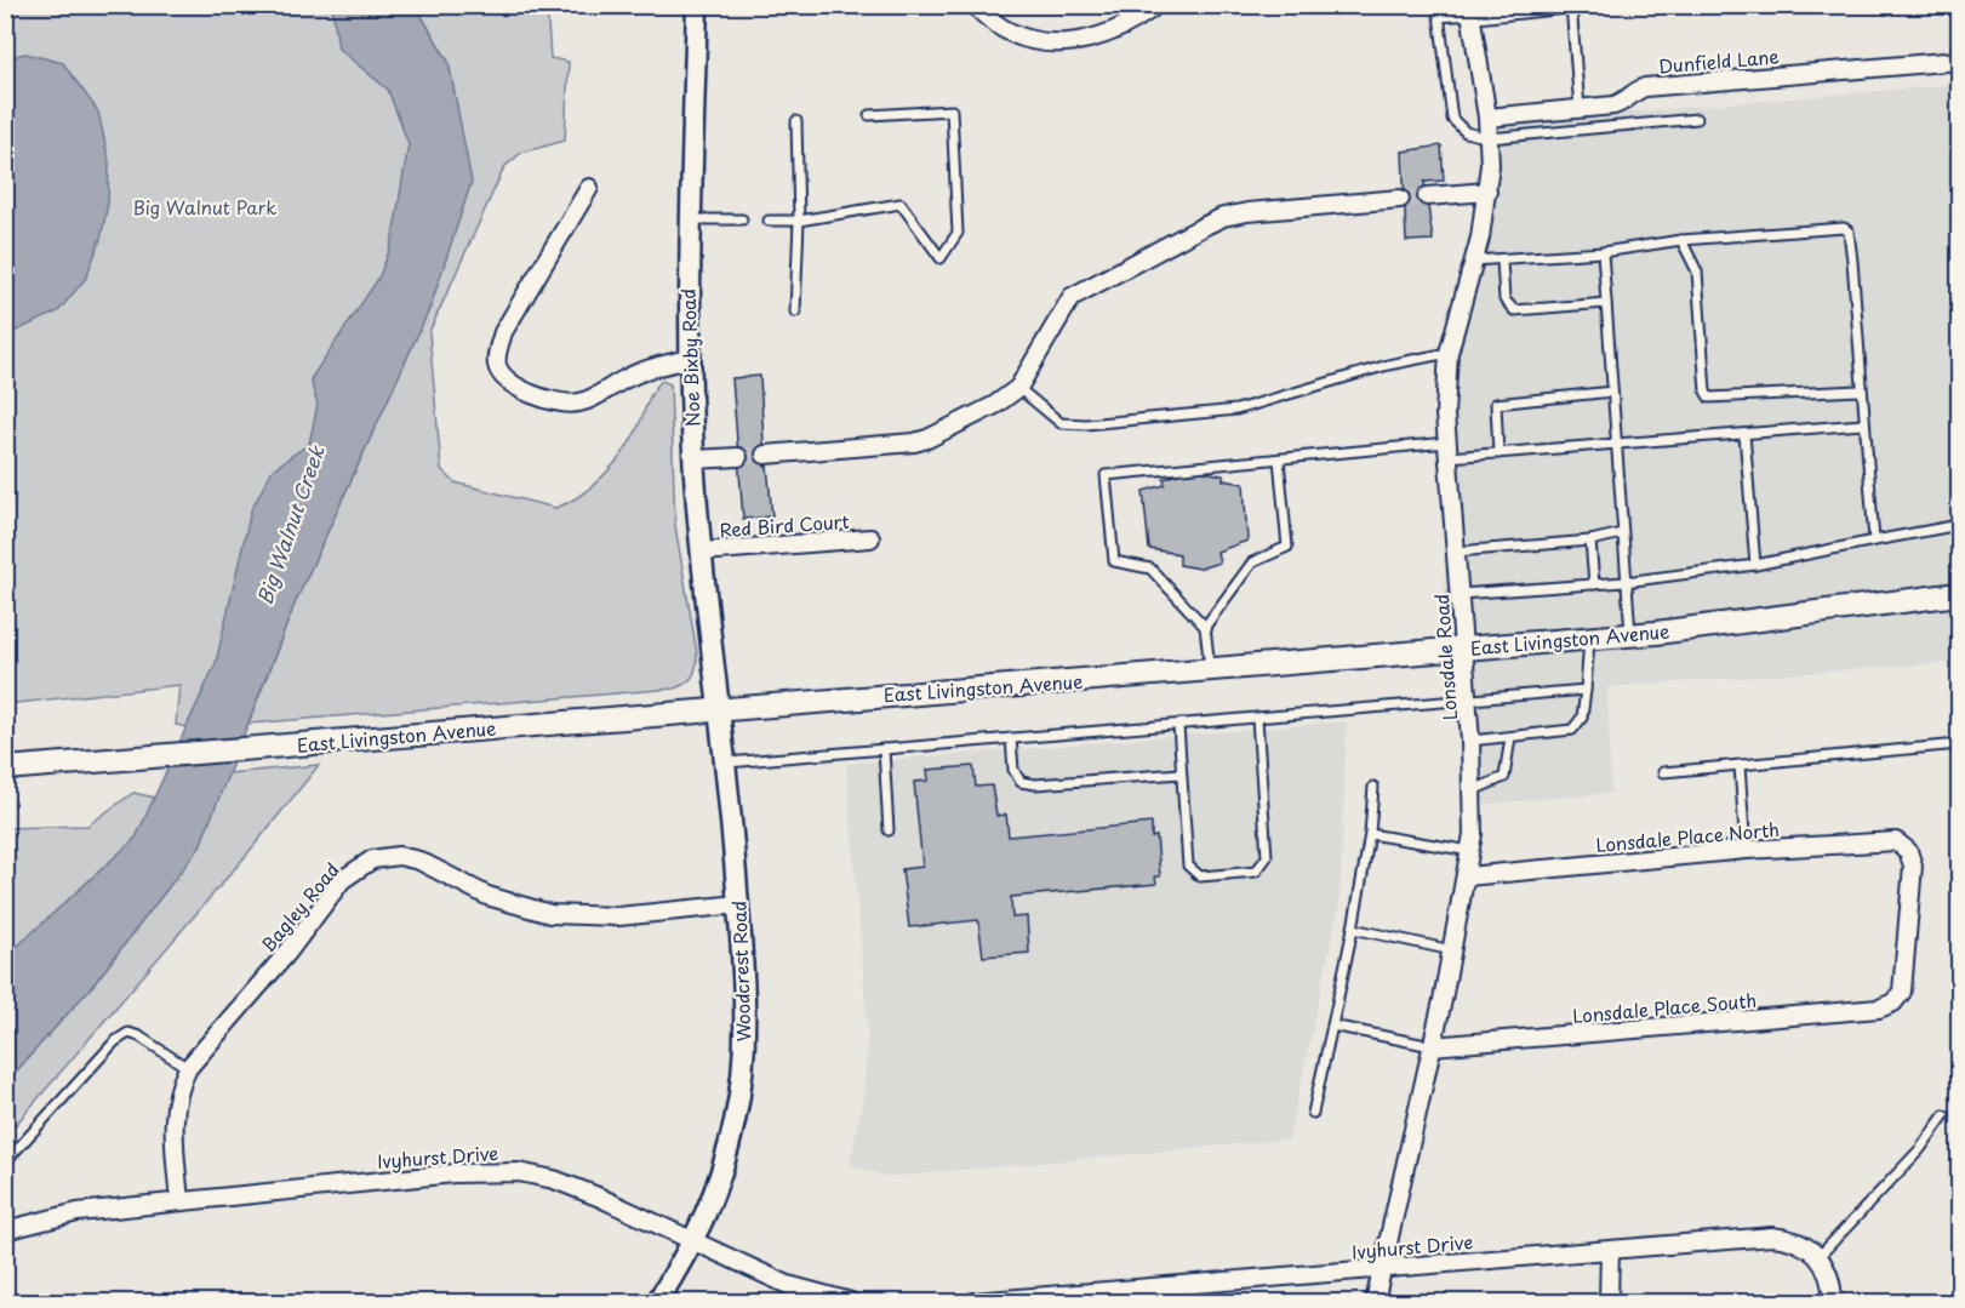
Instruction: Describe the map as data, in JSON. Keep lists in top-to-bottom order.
{
  "streets": {
    "main road": ["East Livingston Avenue"],
    "street": [
      "Dunfield Lane",
      "Noe Bixby Road",
      "Red Bird Court",
      "Lonsdale Road",
      "Lonsdale Place North",
      "Bagley Road",
      "Woodcrest Road",
      "Lonsdale Place South",
      "Ivyhurst Drive"
    ]
  },
  "crossings": [
    ["Dunfield Lane", "Lonsdale Road"],
    ["Noe Bixby Road", "Red Bird Court"],
    ["Noe Bixby Road", "East Livingston Avenue"],
    ["Noe Bixby Road", "Woodcrest Road"],
    ["East Livingston Avenue", "Lonsdale Road"],
    ["East Livingston Avenue", "Woodcrest Road"],
    ["Lonsdale Road", "Lonsdale Place North"],
    ["Lonsdale Road", "Lonsdale Place South"],
    ["Lonsdale Road", "Ivyhurst Drive"],
    ["Lonsdale Place North", "Lonsdale Place South"],
    ["Bagley Road", "Woodcrest Road"],
    ["Bagley Road", "Ivyhurst Drive"],
    ["Woodcrest Road", "Ivyhurst Drive"]
  ],
  "water": ["Big Walnut Creek"],
  "parks": ["Big Walnut Park"]
}
